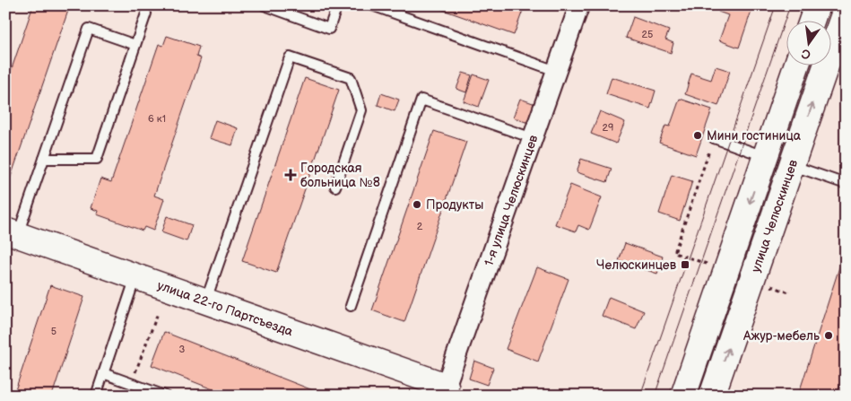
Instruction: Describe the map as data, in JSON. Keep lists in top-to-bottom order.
{
  "streets": {
    "main road": ["улица Челюскинцев", "улица 22-го Партсъезда"],
    "street": ["1-я улица Челюскинцев"]
  },
  "crossings": [
    ["1-я улица Челюскинцев", "улица 22-го Партсъезда"]
  ],
  "places": {
    "other": ["Мини гостиница", "Продукты", "Ажур-мебель"],
    "health": ["Городская больница №8"],
    "transit": ["Челюскинцев"]
  },
  "house_numbers": [
    "25",
    "6 к1",
    "29",
    "2",
    "5",
    "3"
  ],
  "north": "bottom"
}
